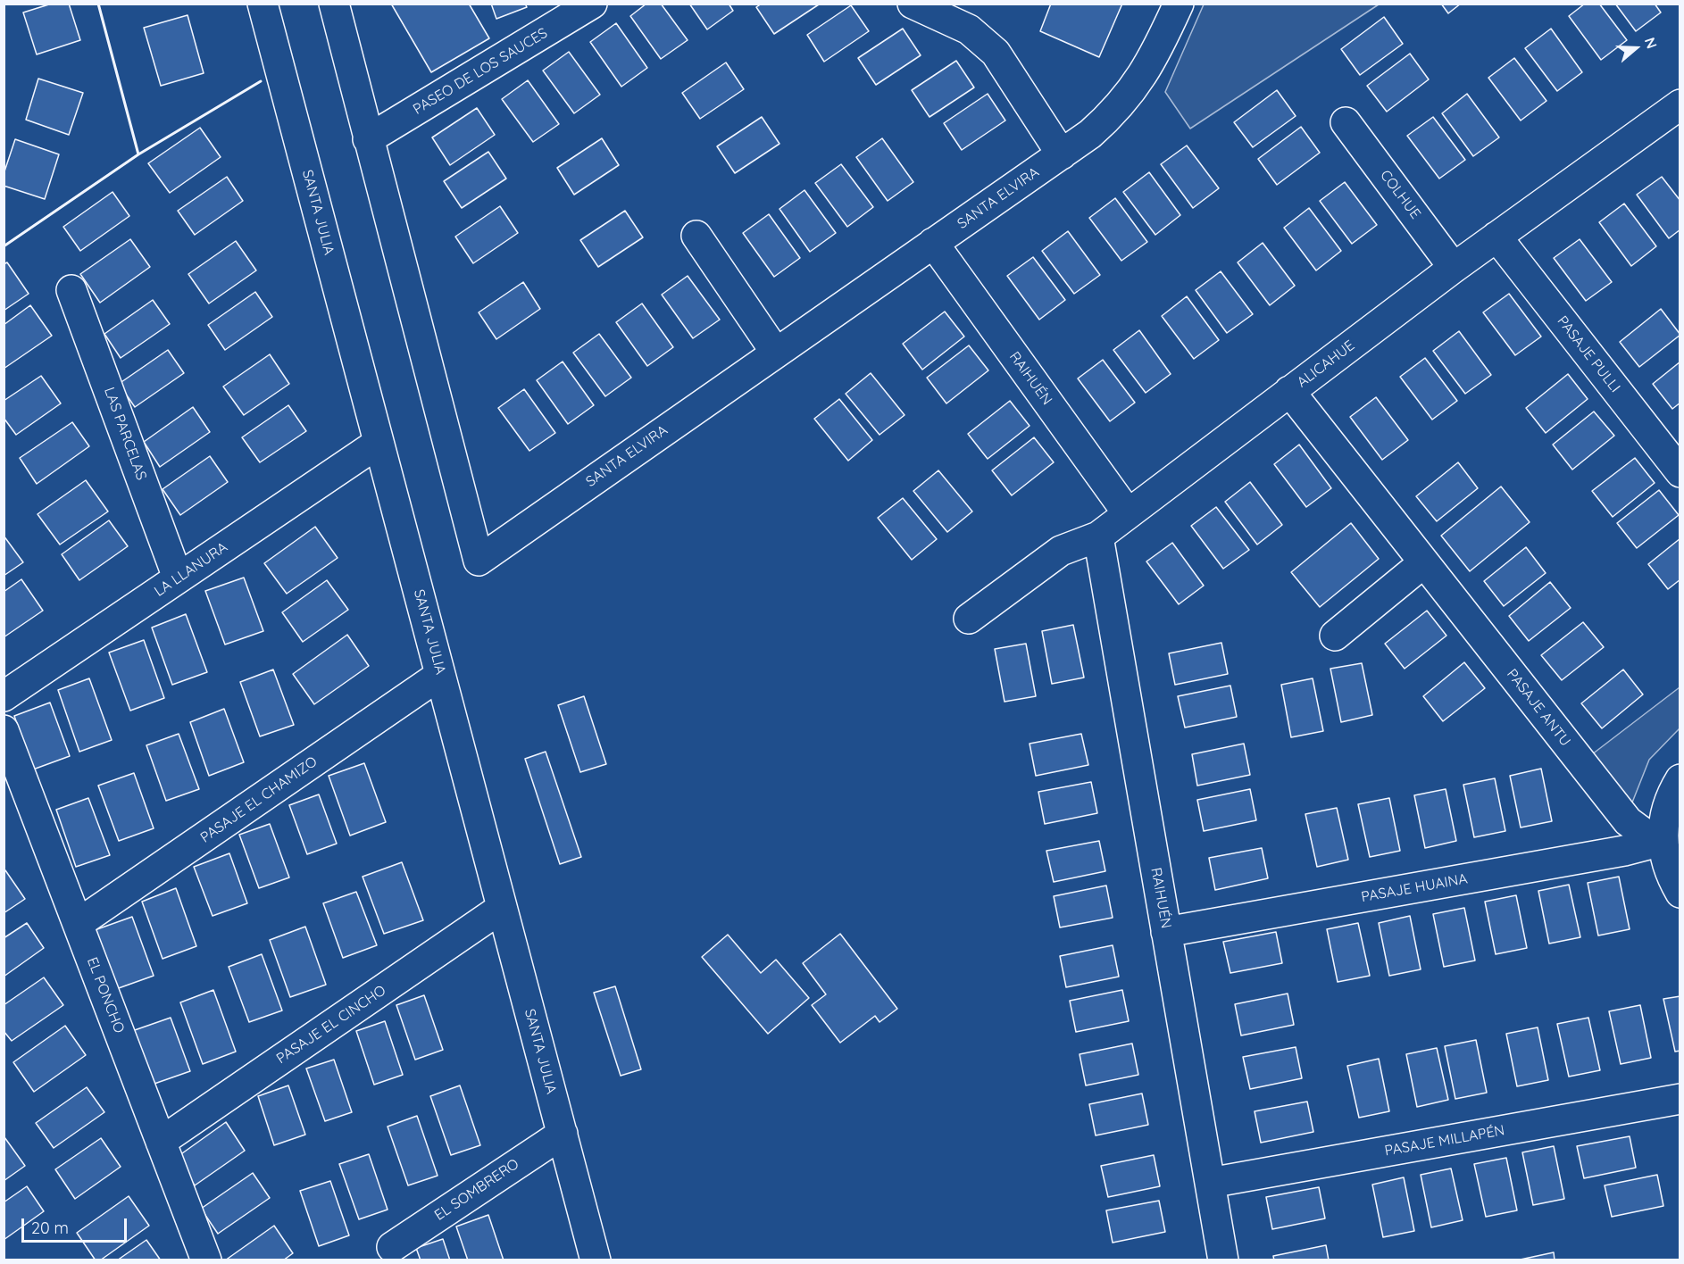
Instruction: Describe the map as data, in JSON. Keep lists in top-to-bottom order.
{
  "streets": {
    "street": [
      "PASEO DE LOS SAUCES",
      "COLHUE",
      "SANTA ELVIRA",
      "SANTA JULIA",
      "PASAJE PULLI",
      "ALICAHUE",
      "RAIHUÉN",
      "LAS PARCELAS",
      "LA LLANURA",
      "PASAJE ANTU",
      "PASAJE EL CHAMIZO",
      "PASAJE HUAINA",
      "EL PONCHO",
      "PASAJE EL CINCHO",
      "PASAJE MILLAPÉN",
      "EL SOMBRERO"
    ]
  },
  "crossings": [
    ["PASEO DE LOS SAUCES", "SANTA ELVIRA"],
    ["COLHUE", "ALICAHUE"],
    ["SANTA ELVIRA", "RAIHUÉN"],
    ["SANTA JULIA", "LA LLANURA"],
    ["SANTA JULIA", "PASAJE EL CHAMIZO"],
    ["SANTA JULIA", "PASAJE EL CINCHO"],
    ["SANTA JULIA", "EL SOMBRERO"],
    ["PASAJE PULLI", "ALICAHUE"],
    ["ALICAHUE", "RAIHUÉN"],
    ["ALICAHUE", "PASAJE ANTU"],
    ["RAIHUÉN", "PASAJE HUAINA"],
    ["RAIHUÉN", "PASAJE MILLAPÉN"],
    ["LAS PARCELAS", "LA LLANURA"],
    ["PASAJE ANTU", "PASAJE HUAINA"],
    ["PASAJE EL CHAMIZO", "EL PONCHO"],
    ["EL PONCHO", "PASAJE EL CINCHO"]
  ],
  "scale_bar": "20 m",
  "north": "right"
}
